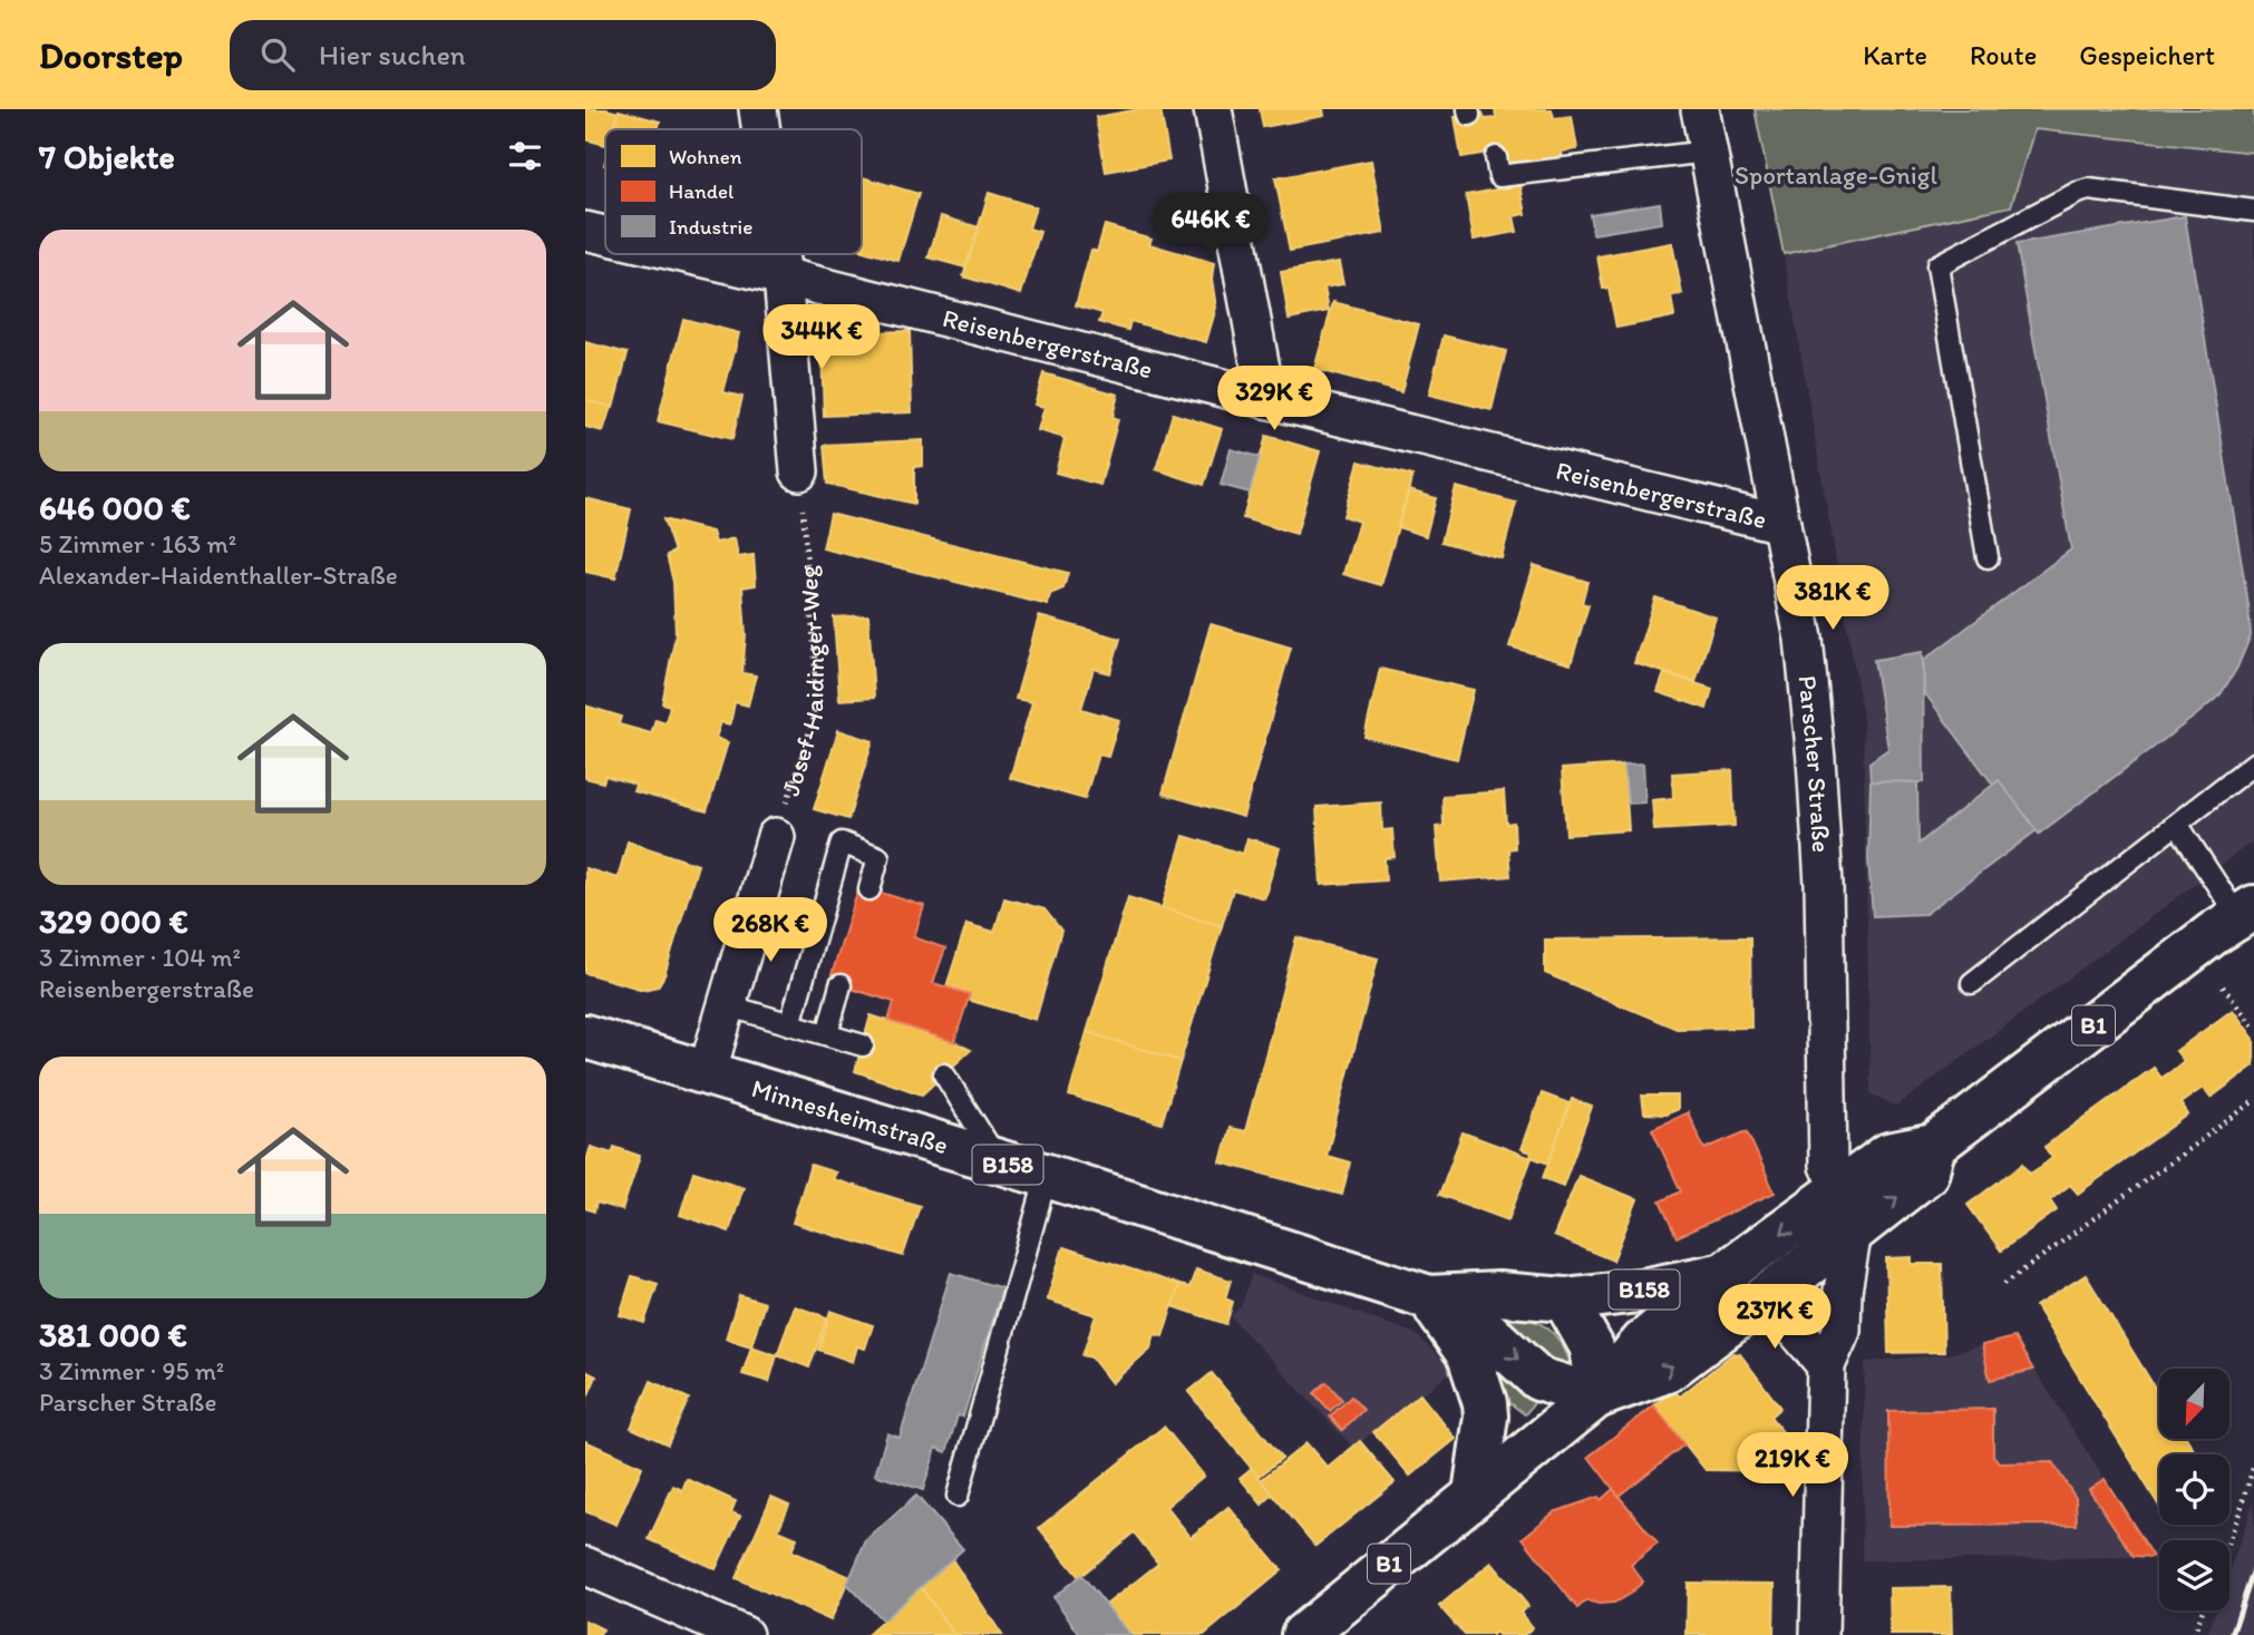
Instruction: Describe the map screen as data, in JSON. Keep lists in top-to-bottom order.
{
  "streets": {
    "main road": ["B1", "Minnesheimstraße", "B158"],
    "street": ["Reisenbergerstraße", "Parscher Straße"],
    "path": ["Josef-Haidinger-Weg"]
  },
  "crossings": [
    ["Reisenbergerstraße", "Parscher Straße"],
    ["Parscher Straße", "B1"],
    ["B1", "Minnesheimstraße"],
    ["B1", "B158"],
    ["Minnesheimstraße", "B158"]
  ],
  "parks": ["Sportanlage-Gnigl"],
  "legend": ["Wohnen", "Handel", "Industrie"],
  "north": "bottom left",
  "page": {
    "header": "Doorstep",
    "search": "Hier suchen",
    "nav": ["Karte", "Route", "Gespeichert"],
    "heading": "7 Objekte",
    "price": [
      "646K €",
      "344K €",
      "329K €",
      "381K €",
      "268K €",
      "237K €",
      "219K €"
    ],
    "list": [
      {
        "name": "646 000 €",
        "note": "5 Zimmer · 163 m² · Alexander-Haidenthaller-Straße"
      },
      {
        "name": "329 000 €",
        "note": "3 Zimmer · 104 m² · Reisenbergerstraße"
      },
      {
        "name": "381 000 €",
        "note": "3 Zimmer · 95 m² · Parscher Straße"
      }
    ]
  }
}
